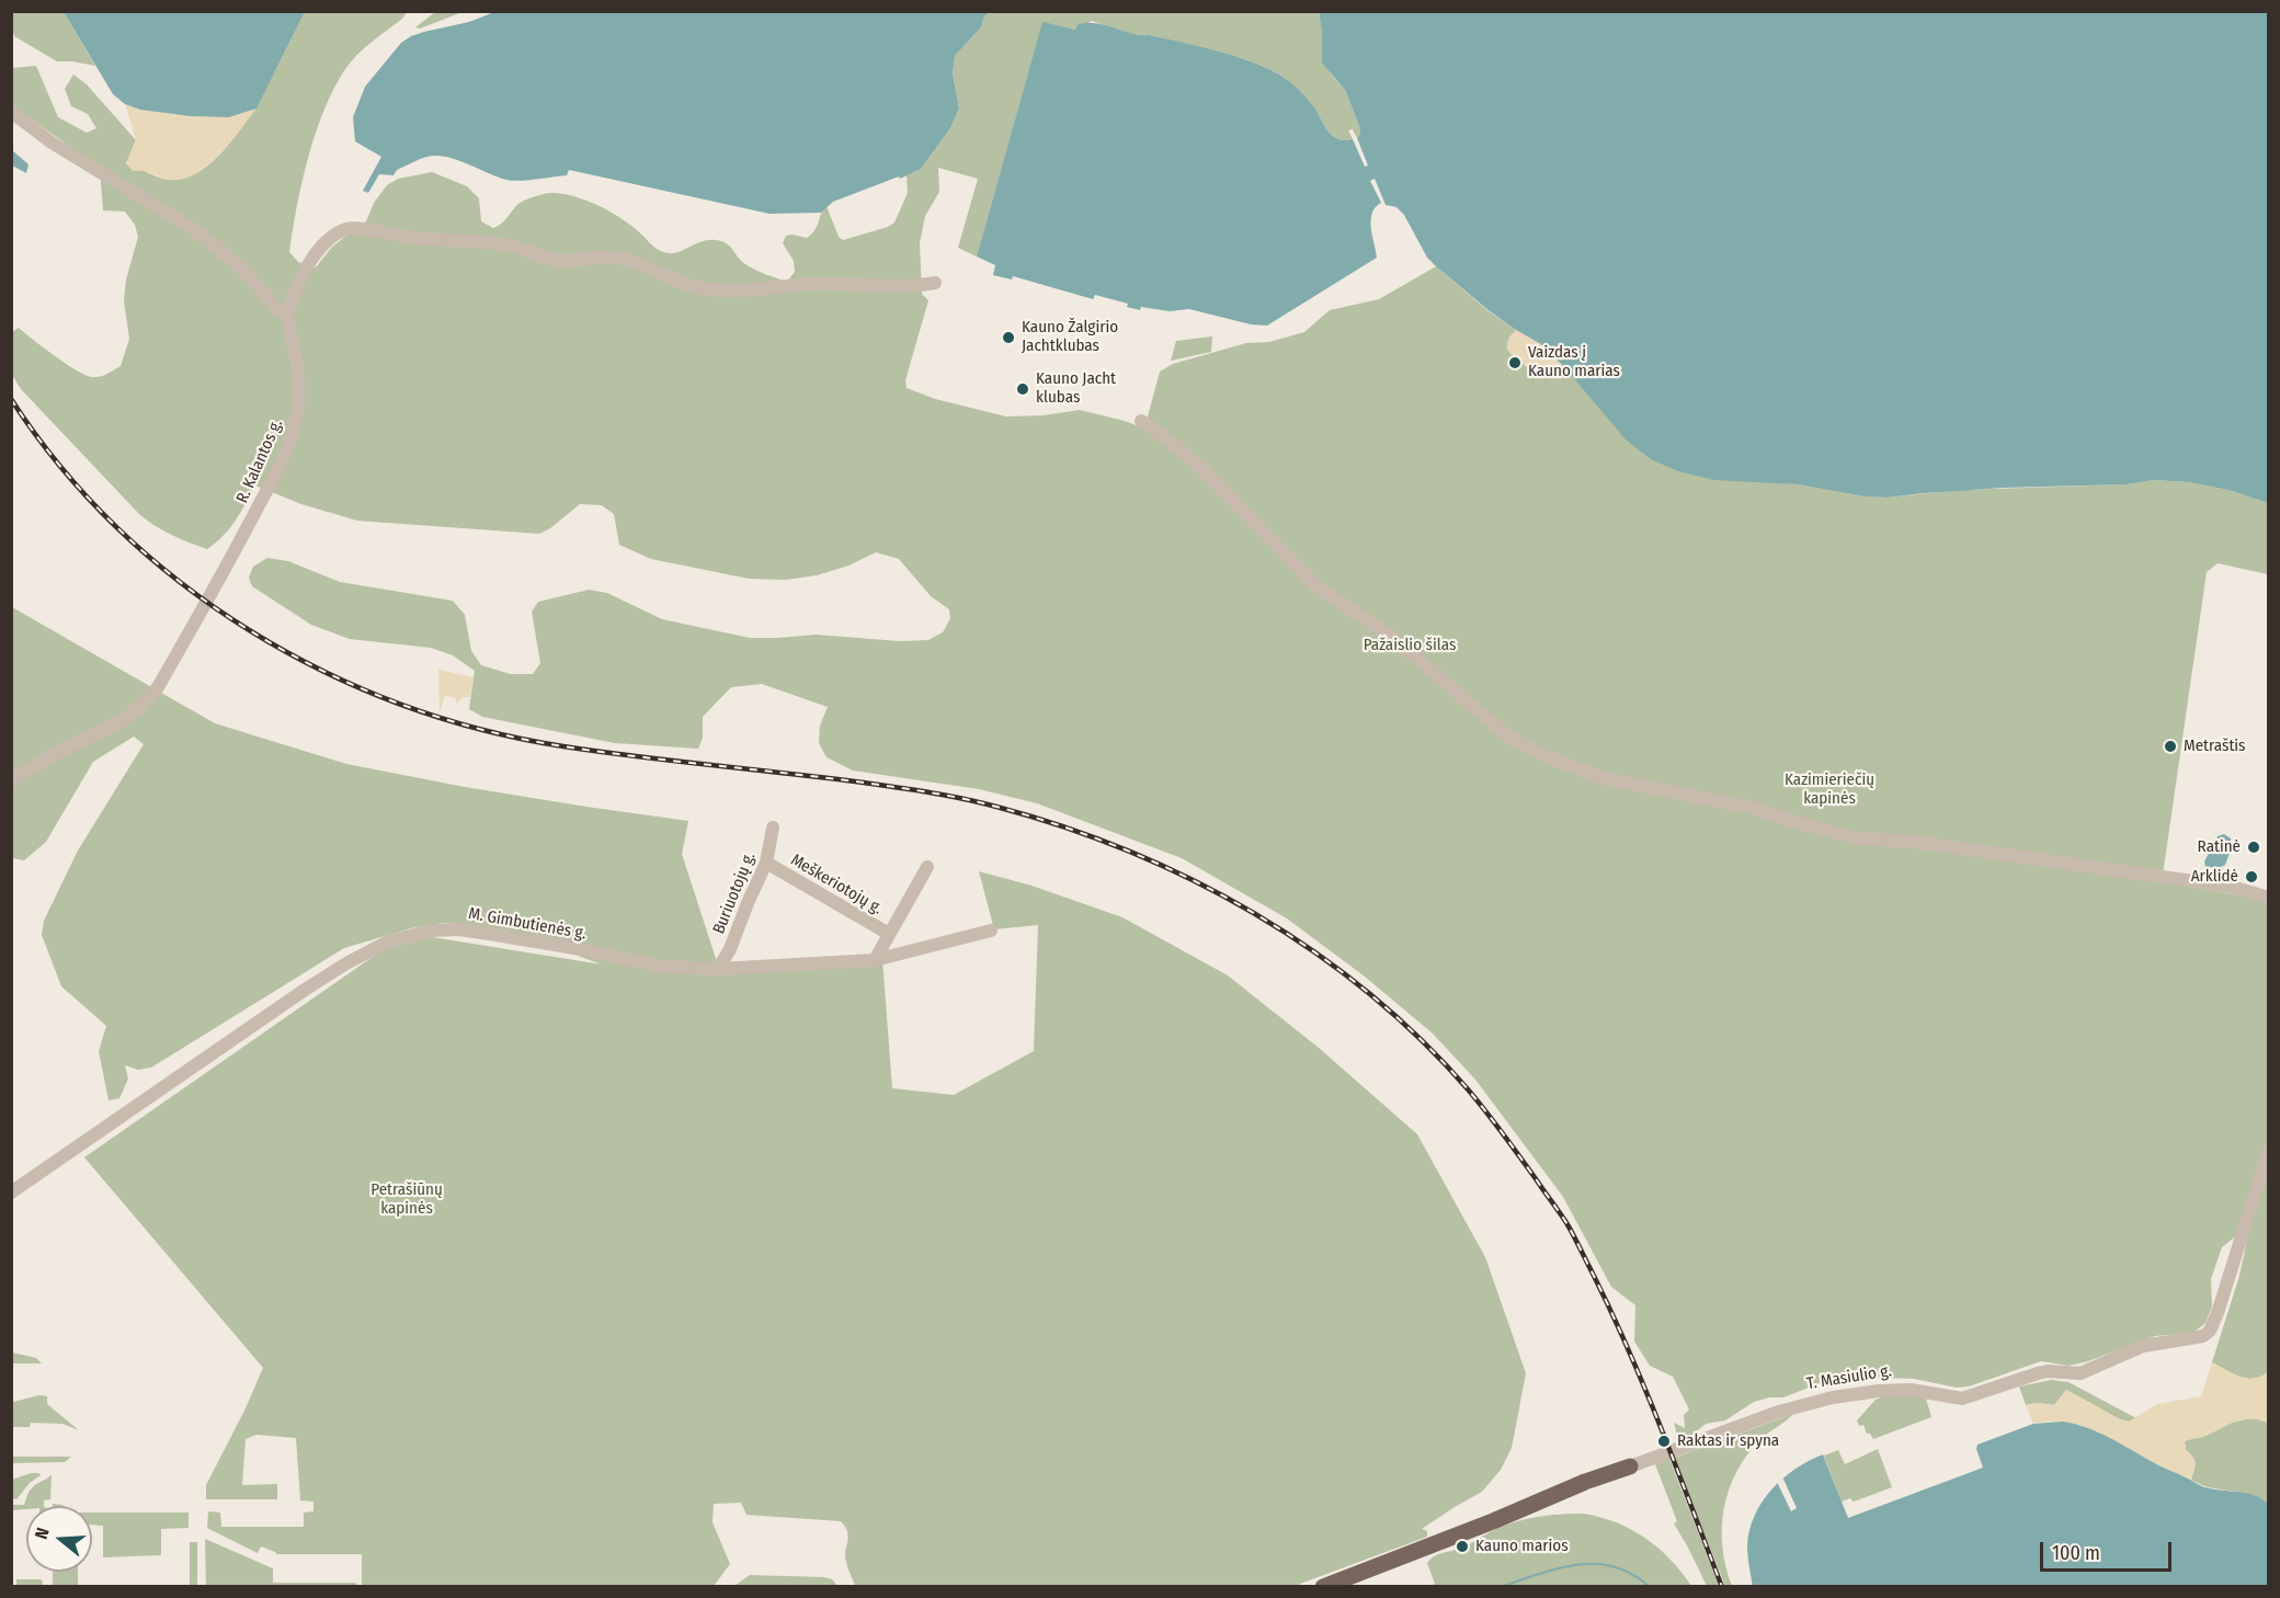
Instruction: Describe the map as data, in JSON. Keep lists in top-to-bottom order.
{
  "streets": {
    "main road": ["T. Masiulio g."],
    "street": [
      "R. Kalantos g.",
      "Meškeriotojų g.",
      "Buriuotojų g.",
      "M. Gimbutienės g."
    ]
  },
  "crossings": [
    ["Meškeriotojų g.", "Buriuotojų g."],
    ["Meškeriotojų g.", "M. Gimbutienės g."],
    ["Buriuotojų g.", "M. Gimbutienės g."]
  ],
  "parks": ["Pažaislio šilas", "Kazimieriečių kapinės", "Petrašiūnų kapinės"],
  "places": [
    "Kauno Žalgirio Jachtklubas",
    "Vaizdas į Kauno marias",
    "Kauno Jacht klubas",
    "Metraštis",
    "Ratinė",
    "Arklidė",
    "Raktas ir spyna",
    "Kauno marios"
  ],
  "scale_bar": "100 m",
  "north": "left"
}
